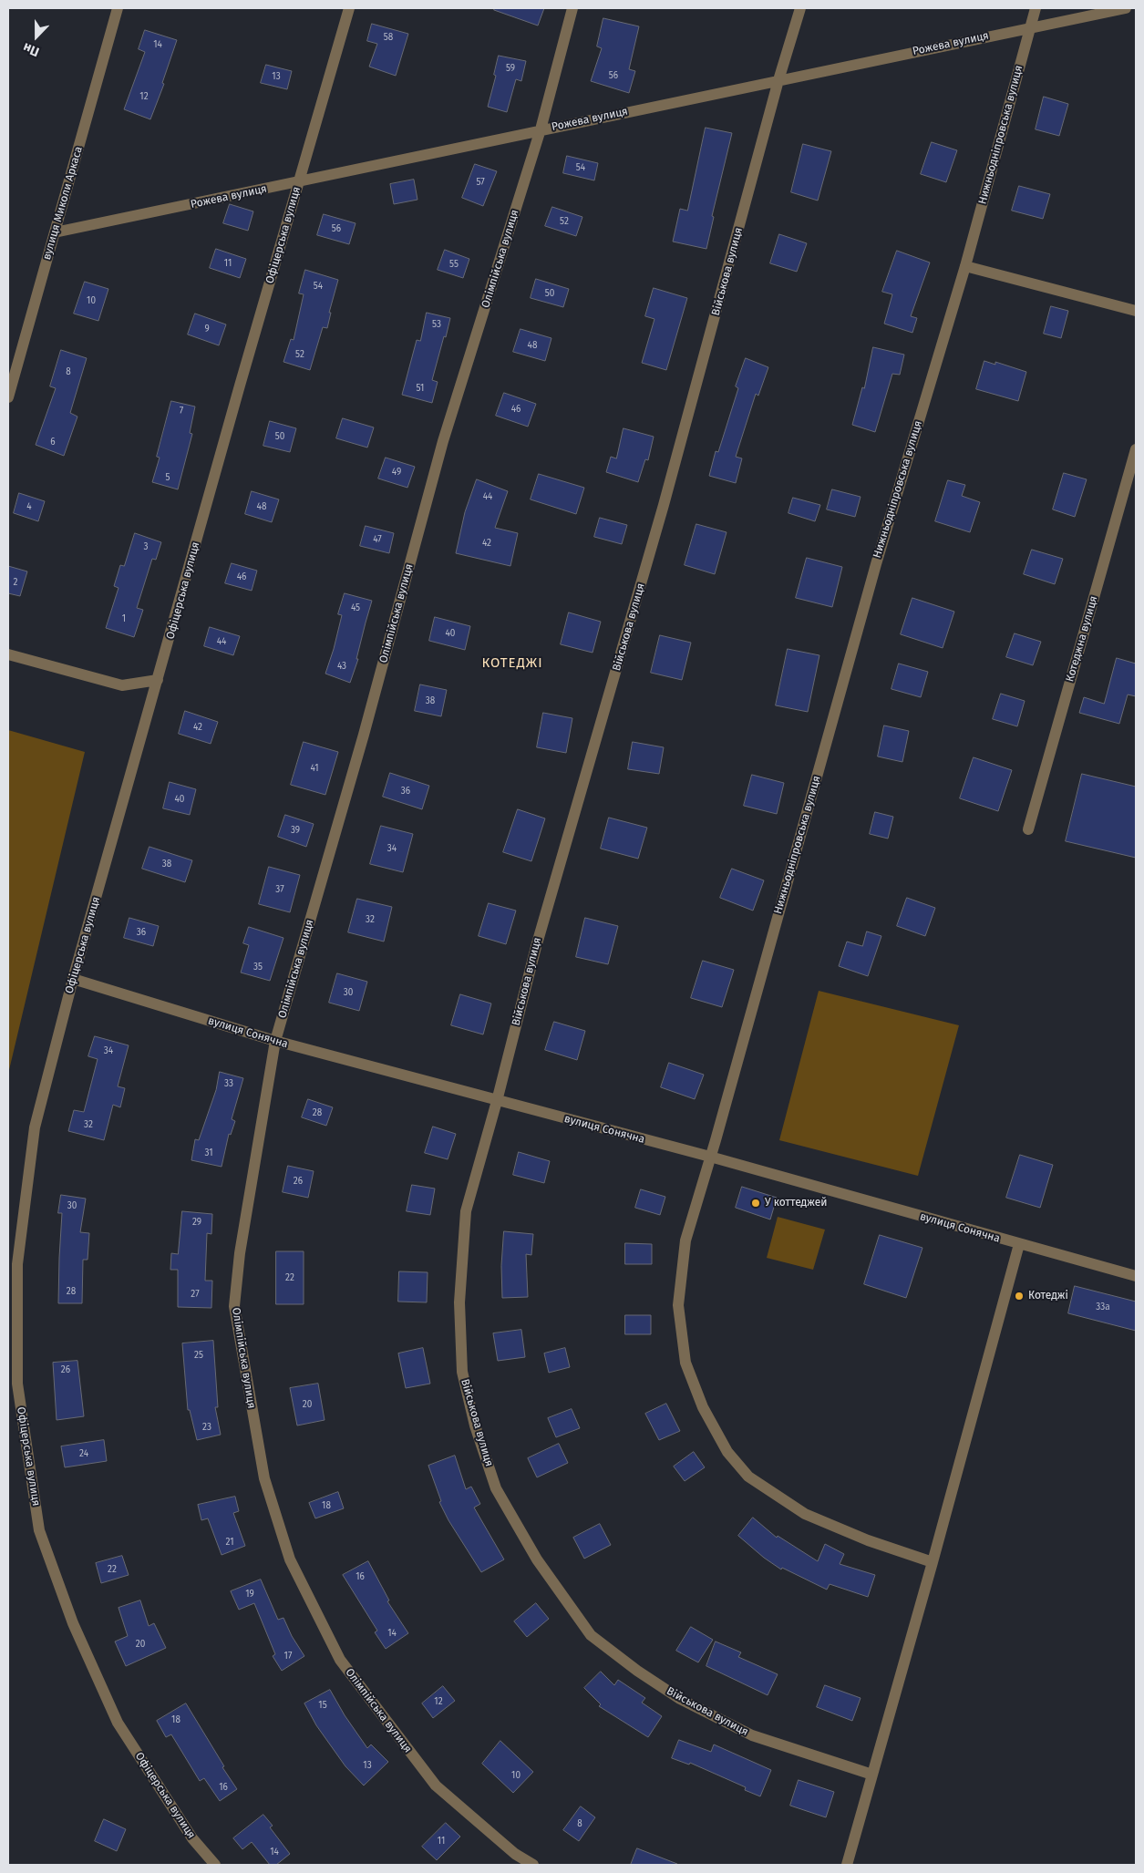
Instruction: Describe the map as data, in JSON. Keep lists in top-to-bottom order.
{
  "streets": {
    "street": [
      "Рожева вулиця",
      "Нижньодніпровська вулиця",
      "вулиця Миколи Аркаса",
      "Офіцерська вулиця",
      "Олімпійська вулиця",
      "Військова вулиця",
      "Котеджна вулиця",
      "вулиця Сонячна"
    ]
  },
  "crossings": [
    ["Рожева вулиця", "Нижньодніпровська вулиця"],
    ["Рожева вулиця", "вулиця Миколи Аркаса"],
    ["Рожева вулиця", "Офіцерська вулиця"],
    ["Рожева вулиця", "Олімпійська вулиця"],
    ["Рожева вулиця", "Військова вулиця"],
    ["Нижньодніпровська вулиця", "вулиця Сонячна"],
    ["Офіцерська вулиця", "вулиця Сонячна"],
    ["Олімпійська вулиця", "вулиця Сонячна"],
    ["Військова вулиця", "вулиця Сонячна"]
  ],
  "districts": ["КОТЕДЖІ"],
  "places": ["У коттеджей", "Котеджі"],
  "house_numbers": [
    "58",
    "14",
    "59",
    "56",
    "13",
    "12",
    "54",
    "57",
    "52",
    "56",
    "11",
    "55",
    "54",
    "50",
    "10",
    "53",
    "9",
    "48",
    "52",
    "8",
    "51",
    "46",
    "7",
    "50",
    "6",
    "49",
    "5",
    "44",
    "4",
    "48",
    "47",
    "42",
    "3",
    "46",
    "2",
    "45",
    "1",
    "40",
    "44",
    "43",
    "38",
    "42",
    "41",
    "36",
    "40",
    "39",
    "34",
    "38",
    "37",
    "32",
    "36",
    "35",
    "30",
    "34",
    "33",
    "28",
    "32",
    "31",
    "26",
    "30",
    "29",
    "22",
    "28",
    "27",
    "33а",
    "25",
    "26",
    "20",
    "23",
    "24",
    "18",
    "21",
    "22",
    "16",
    "19",
    "14",
    "20",
    "17",
    "12",
    "15",
    "18",
    "13",
    "10",
    "16",
    "8",
    "11",
    "14"
  ],
  "north": "bottom"
}
